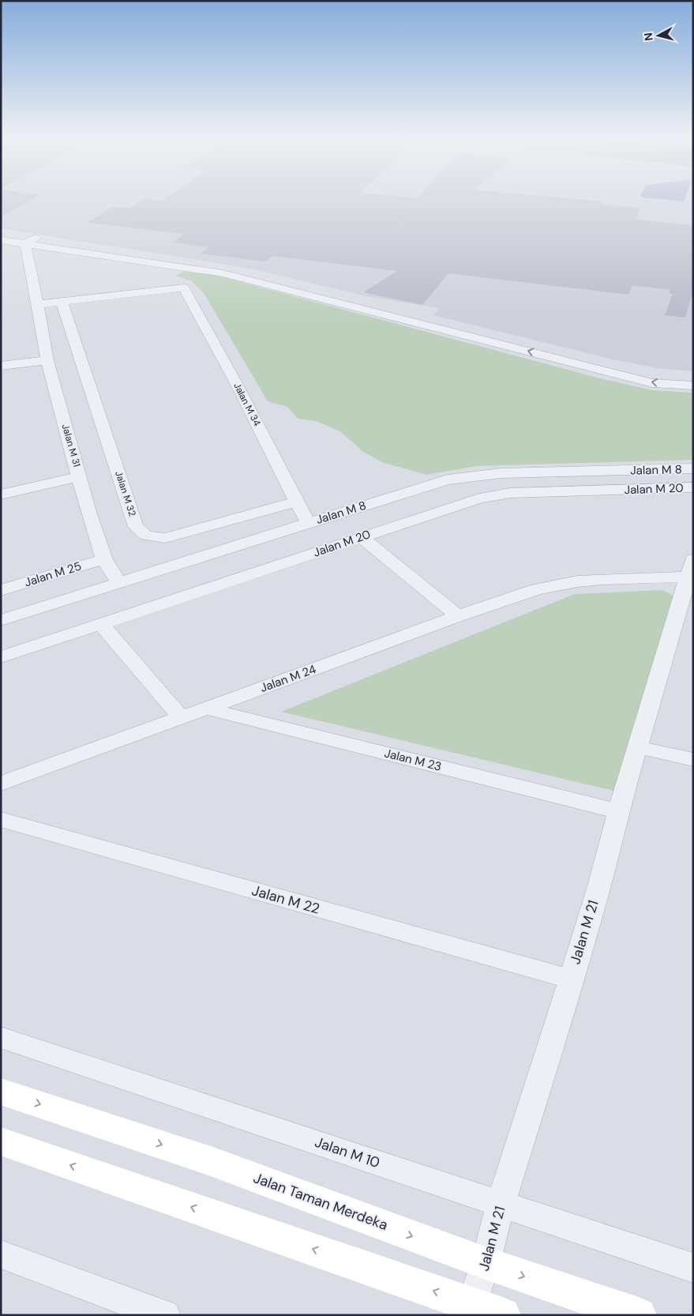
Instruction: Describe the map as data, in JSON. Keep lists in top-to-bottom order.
{
  "streets": {
    "main road": ["Jalan Taman Merdeka"],
    "street": [
      "Jalan M 34",
      "Jalan M 31",
      "Jalan M 8",
      "Jalan M 20",
      "Jalan M 32",
      "Jalan M 25",
      "Jalan M 24",
      "Jalan M 23",
      "Jalan M 22",
      "Jalan M 21",
      "Jalan M 10"
    ]
  },
  "crossings": [
    ["Jalan M 34", "Jalan M 8"],
    ["Jalan M 34", "Jalan M 32"],
    ["Jalan M 31", "Jalan M 8"],
    ["Jalan M 31", "Jalan M 25"],
    ["Jalan M 24", "Jalan M 23"],
    ["Jalan M 24", "Jalan M 21"],
    ["Jalan M 23", "Jalan M 21"],
    ["Jalan M 22", "Jalan M 21"],
    ["Jalan M 21", "Jalan M 10"],
    ["Jalan M 21", "Jalan Taman Merdeka"]
  ],
  "north": "left"
}
